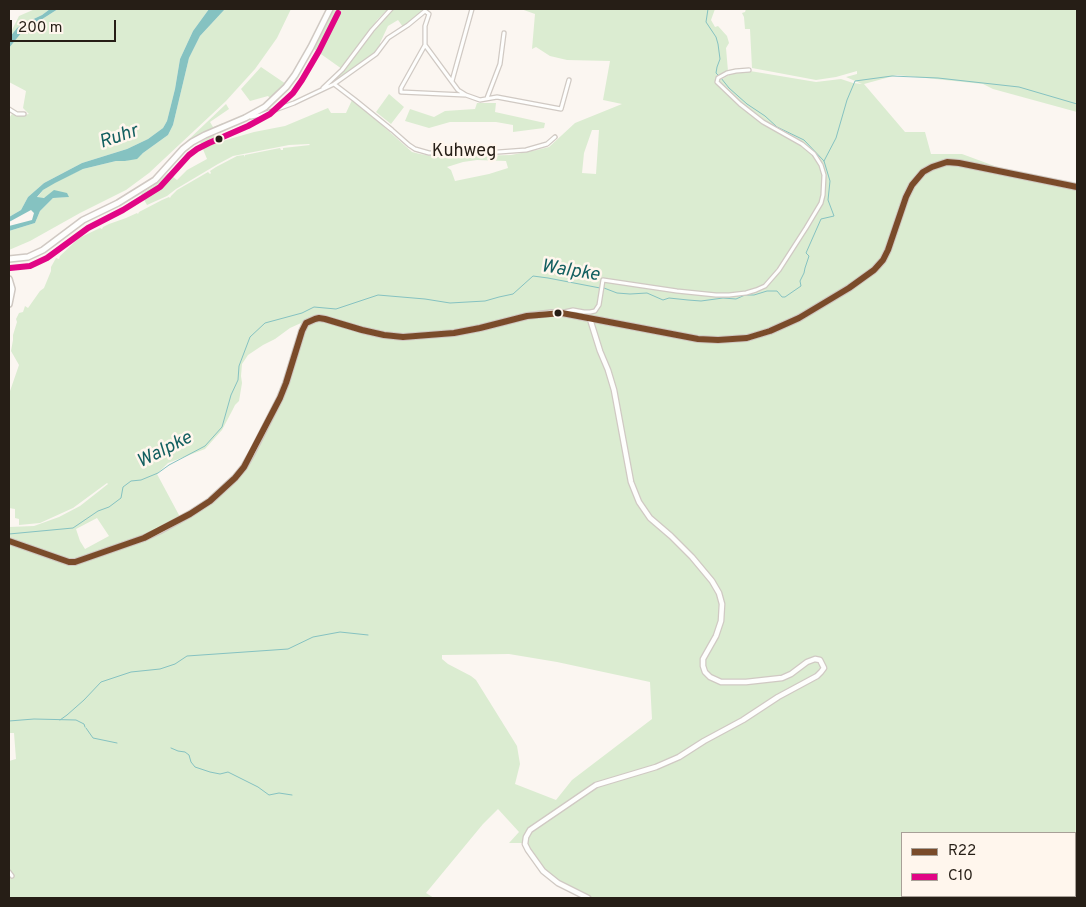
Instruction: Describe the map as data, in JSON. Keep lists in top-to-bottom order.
{
  "streets": {
    "street": ["Kuhweg"]
  },
  "water": ["Ruhr", "Walpke"],
  "lines": ["transit line C10", "transit line R22"],
  "legend": ["R22", "C10"],
  "scale_bar": "200 m"
}
